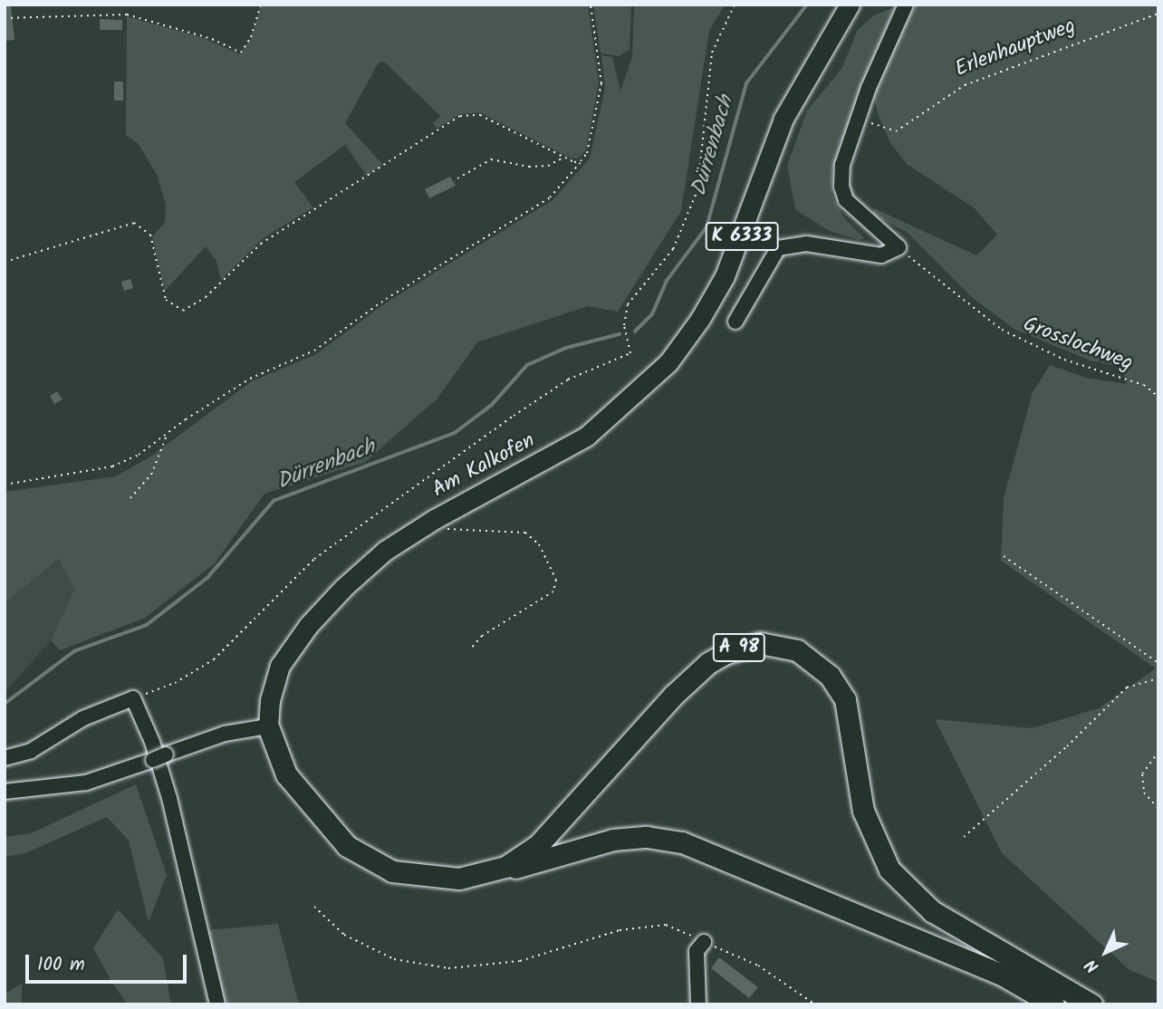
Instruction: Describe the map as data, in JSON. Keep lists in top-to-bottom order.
{
  "streets": {
    "highway": ["A 98"],
    "main road": ["K 6333", "Am Kalkofen"],
    "path": ["Erlenhauptweg", "Grosslochweg"]
  },
  "crossings": [
    ["Am Kalkofen", "A 98"]
  ],
  "water": ["Dürrenbach"],
  "scale_bar": "100 m",
  "north": "bottom left"
}
